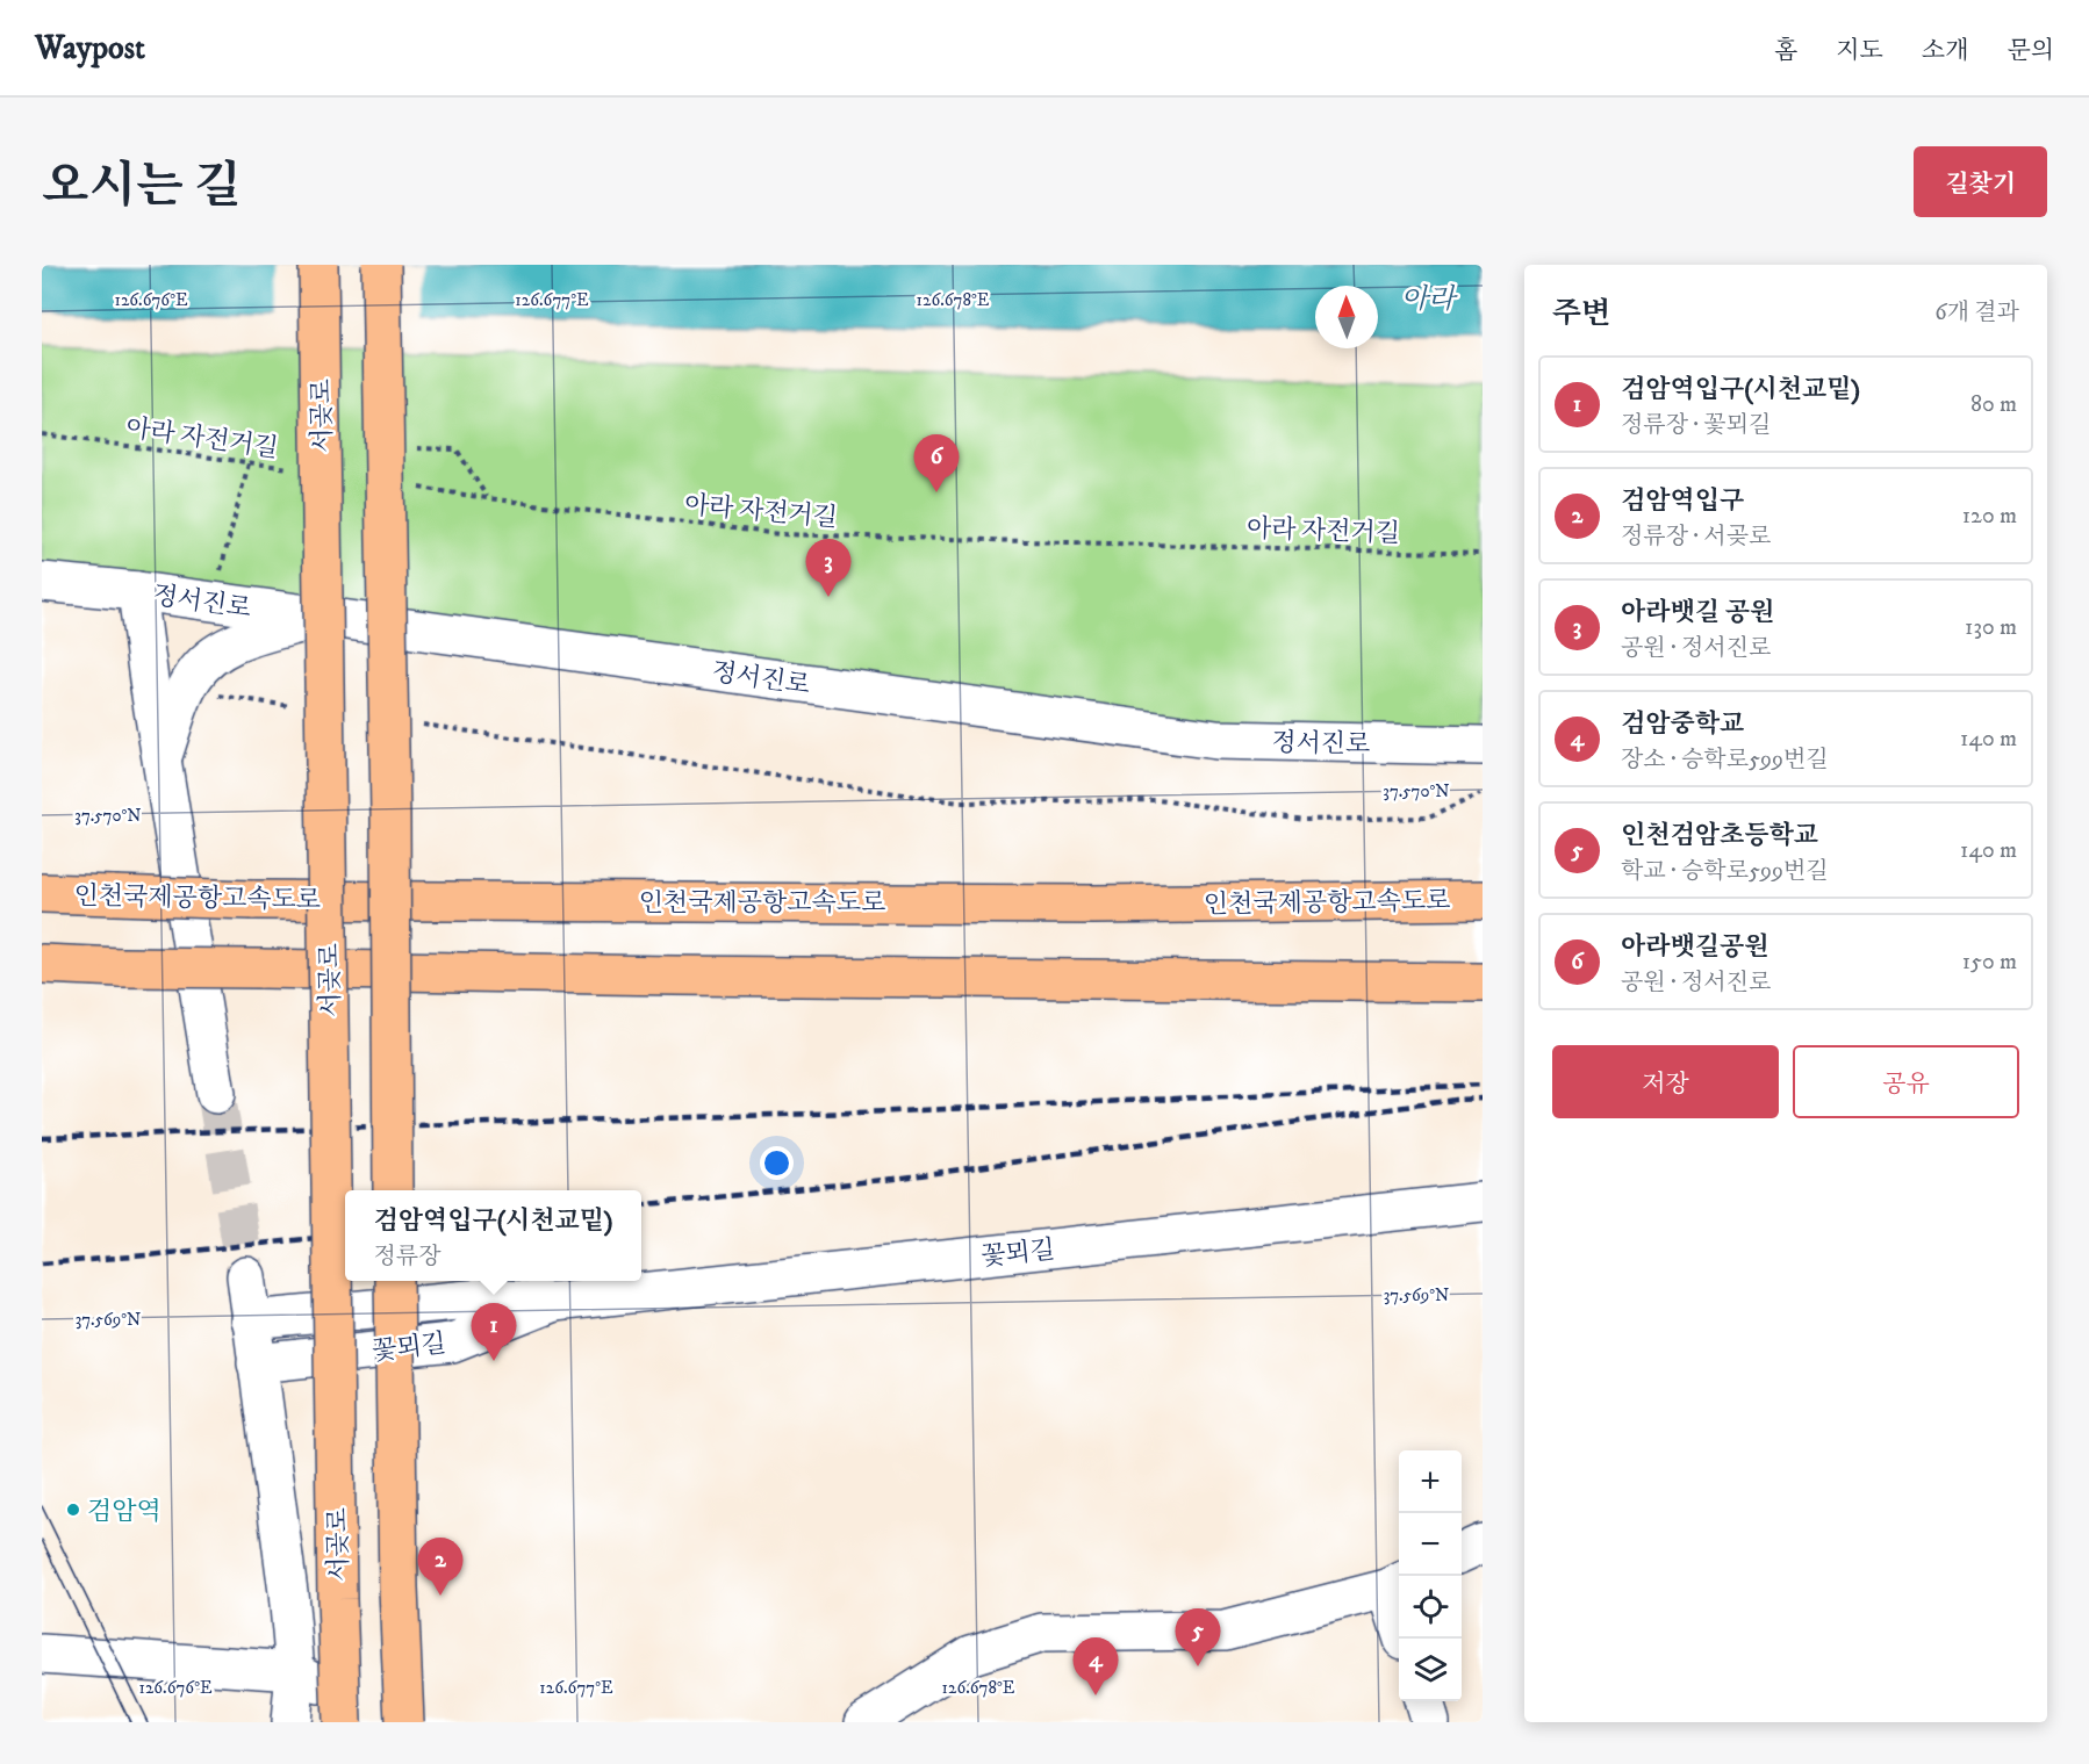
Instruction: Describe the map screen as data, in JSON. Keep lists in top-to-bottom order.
{
  "streets": {
    "main road": ["서곶로", "인천국제공항고속도로"],
    "street": ["정서진로", "꽃뫼길"],
    "path": ["아라 자전거길"]
  },
  "crossings": [
    ["서곶로", "꽃뫼길"]
  ],
  "water": ["아라"],
  "places": ["검암역"],
  "north": "top",
  "page": {
    "header": "Waypost",
    "nav": [
      "홈",
      "지도",
      "소개",
      "문의"
    ],
    "title": "오시는 길",
    "buttons": [
      "길찾기",
      ["저장", "공유"]
    ],
    "heading": ["주변", "6개 결과"],
    "list": [
      {
        "mark": "1",
        "name": "검암역입구(시천교밑)",
        "note": "정류장 · 꽃뫼길",
        "value": "80 m"
      },
      {
        "mark": "2",
        "name": "검암역입구",
        "note": "정류장 · 서곶로",
        "value": "120 m"
      },
      {
        "mark": "3",
        "name": "아라뱃길 공원",
        "note": "공원 · 정서진로",
        "value": "130 m"
      },
      {
        "mark": "4",
        "name": "검암중학교",
        "note": "장소 · 승학로599번길",
        "value": "140 m"
      },
      {
        "mark": "5",
        "name": "인천검암초등학교",
        "note": "학교 · 승학로599번길",
        "value": "140 m"
      },
      {
        "mark": "6",
        "name": "아라뱃길공원",
        "note": "공원 · 정서진로",
        "value": "150 m"
      }
    ],
    "pins": [
      "6",
      "3",
      "1",
      "2",
      "5",
      "4"
    ],
    "popup": ["검암역입구(시천교밑)", "정류장"],
    "map_buttons": ["+", "−"]
  },
  "coordinates": [
    "126.676°E",
    "126.677°E",
    "126.678°E",
    "37.570°N",
    "37.569°N"
  ]
}
